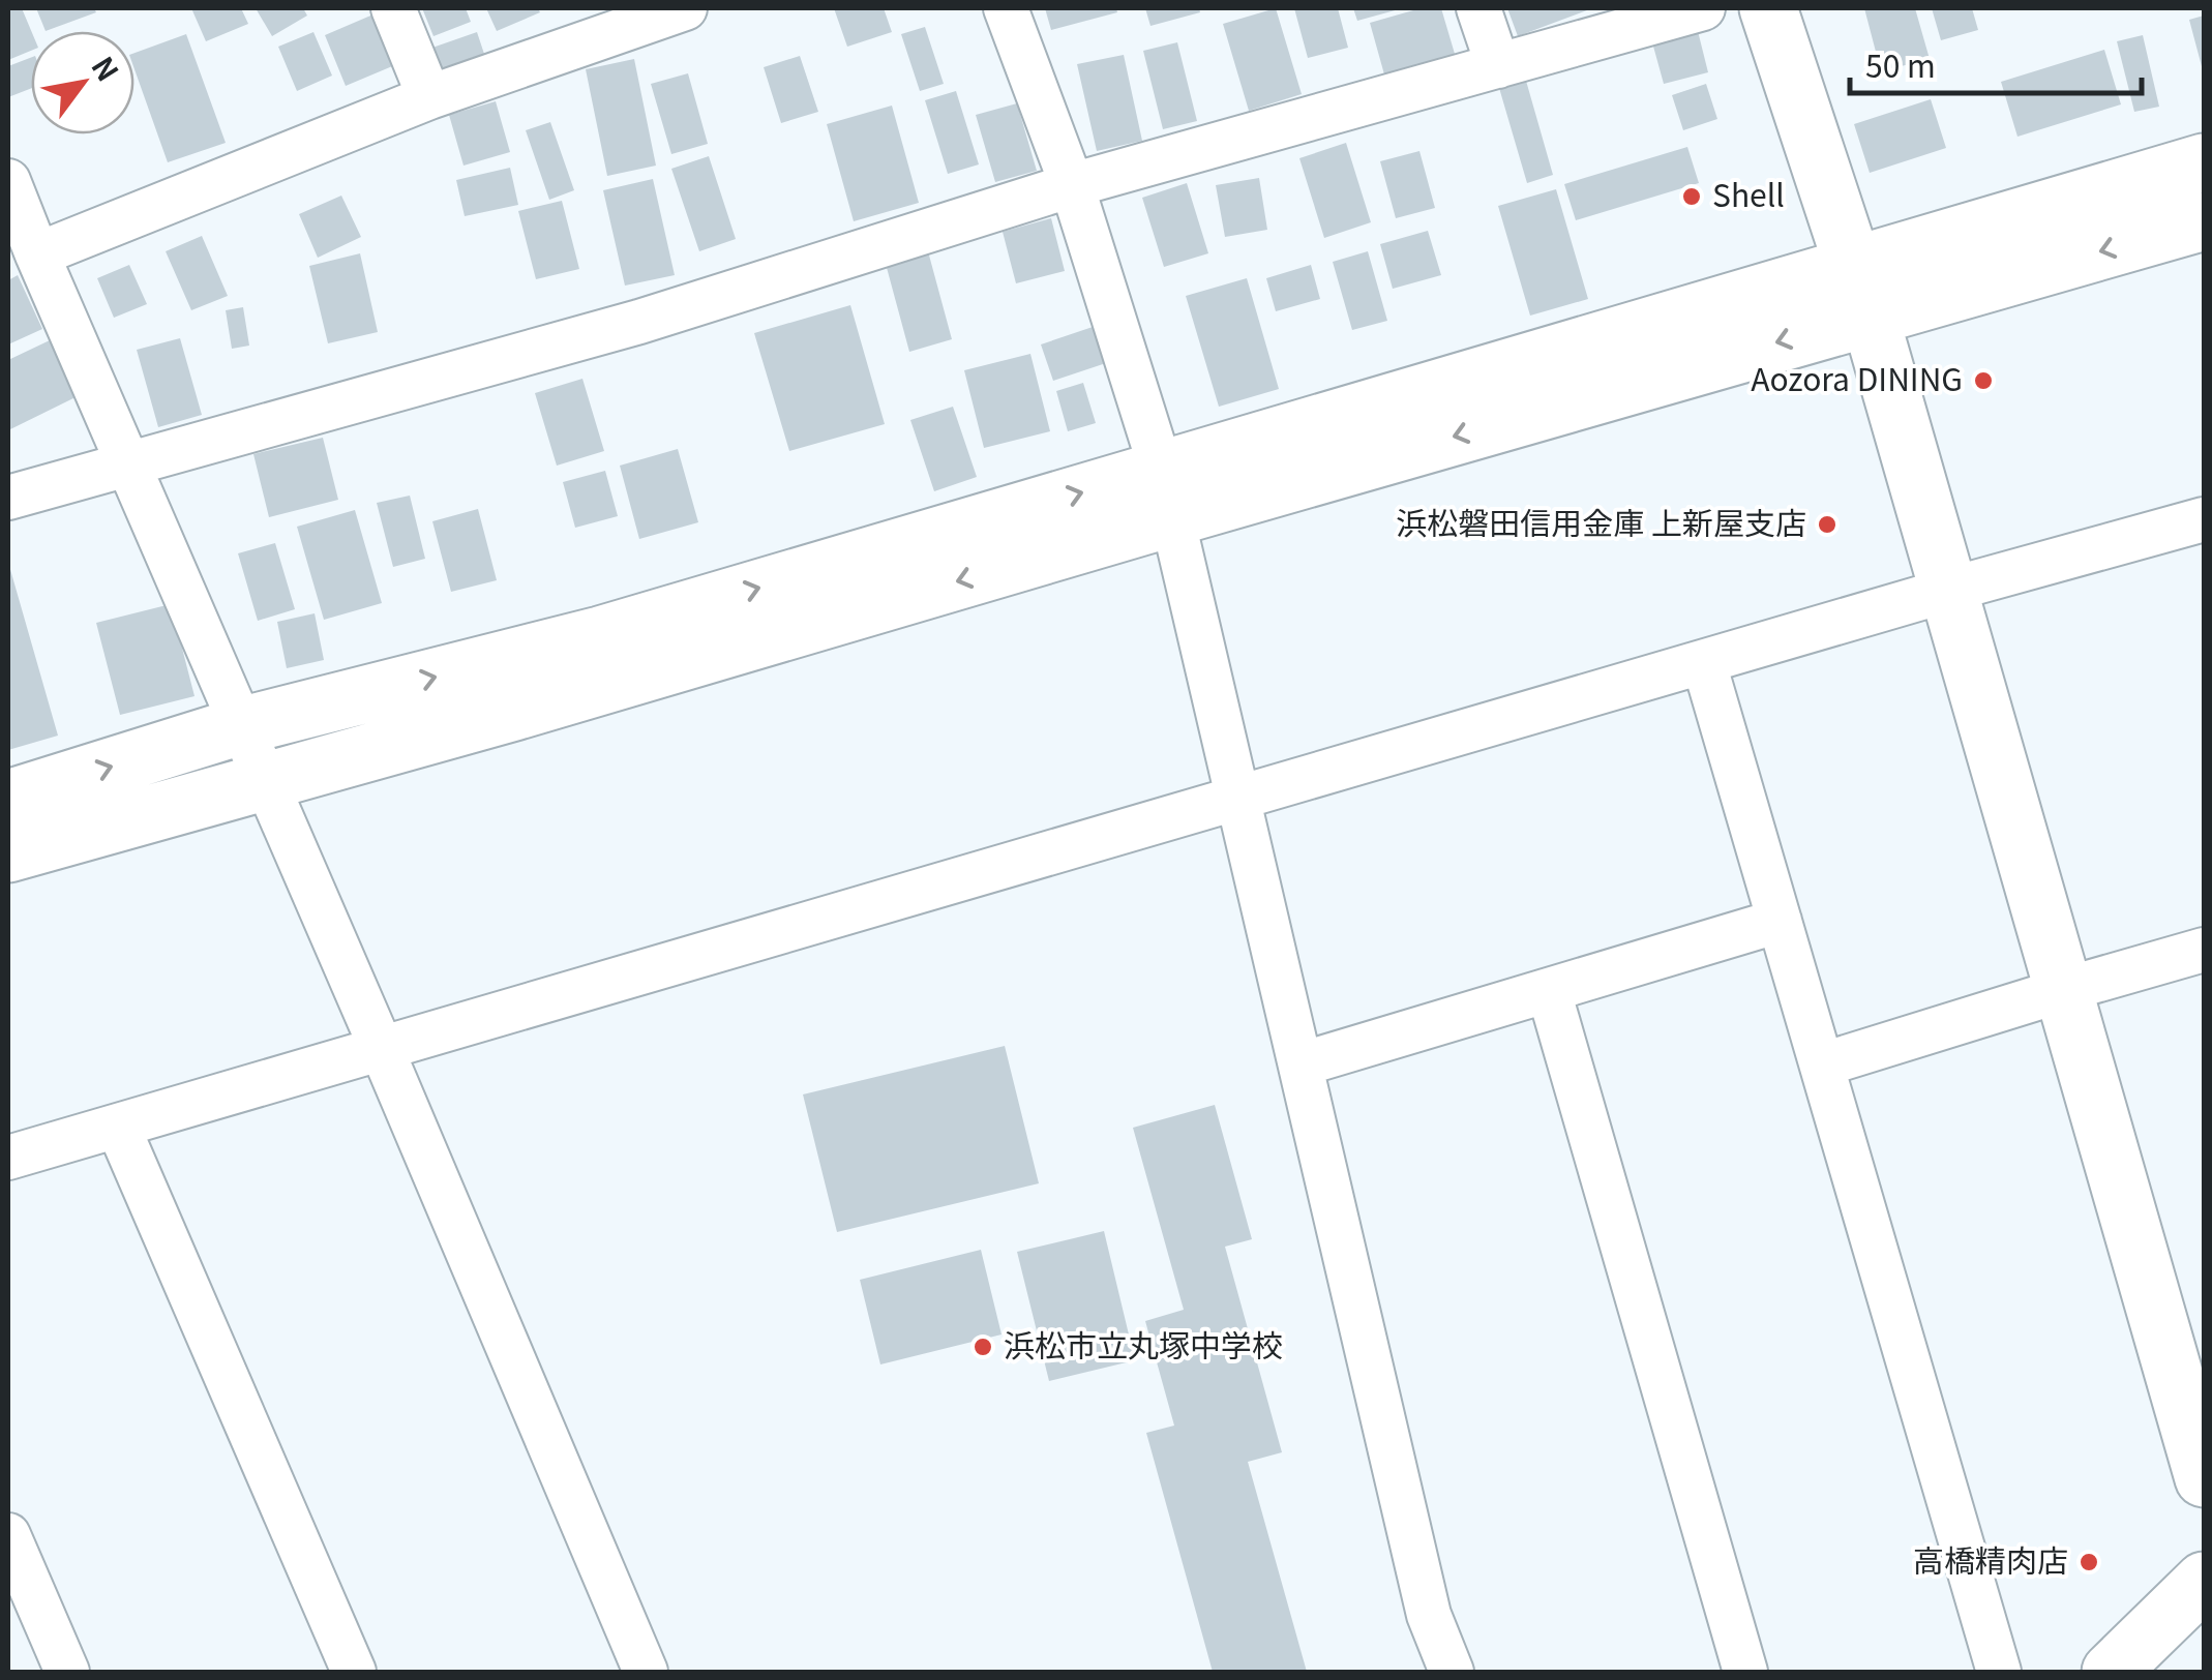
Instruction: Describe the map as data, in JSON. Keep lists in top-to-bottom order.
{
  "places": [
    "Shell",
    "Aozora DINING",
    "浜松磐田信用金庫 上新屋支店",
    "浜松市立丸塚中学校",
    "高橋精肉店"
  ],
  "scale_bar": "50 m",
  "north": "top right"
}
